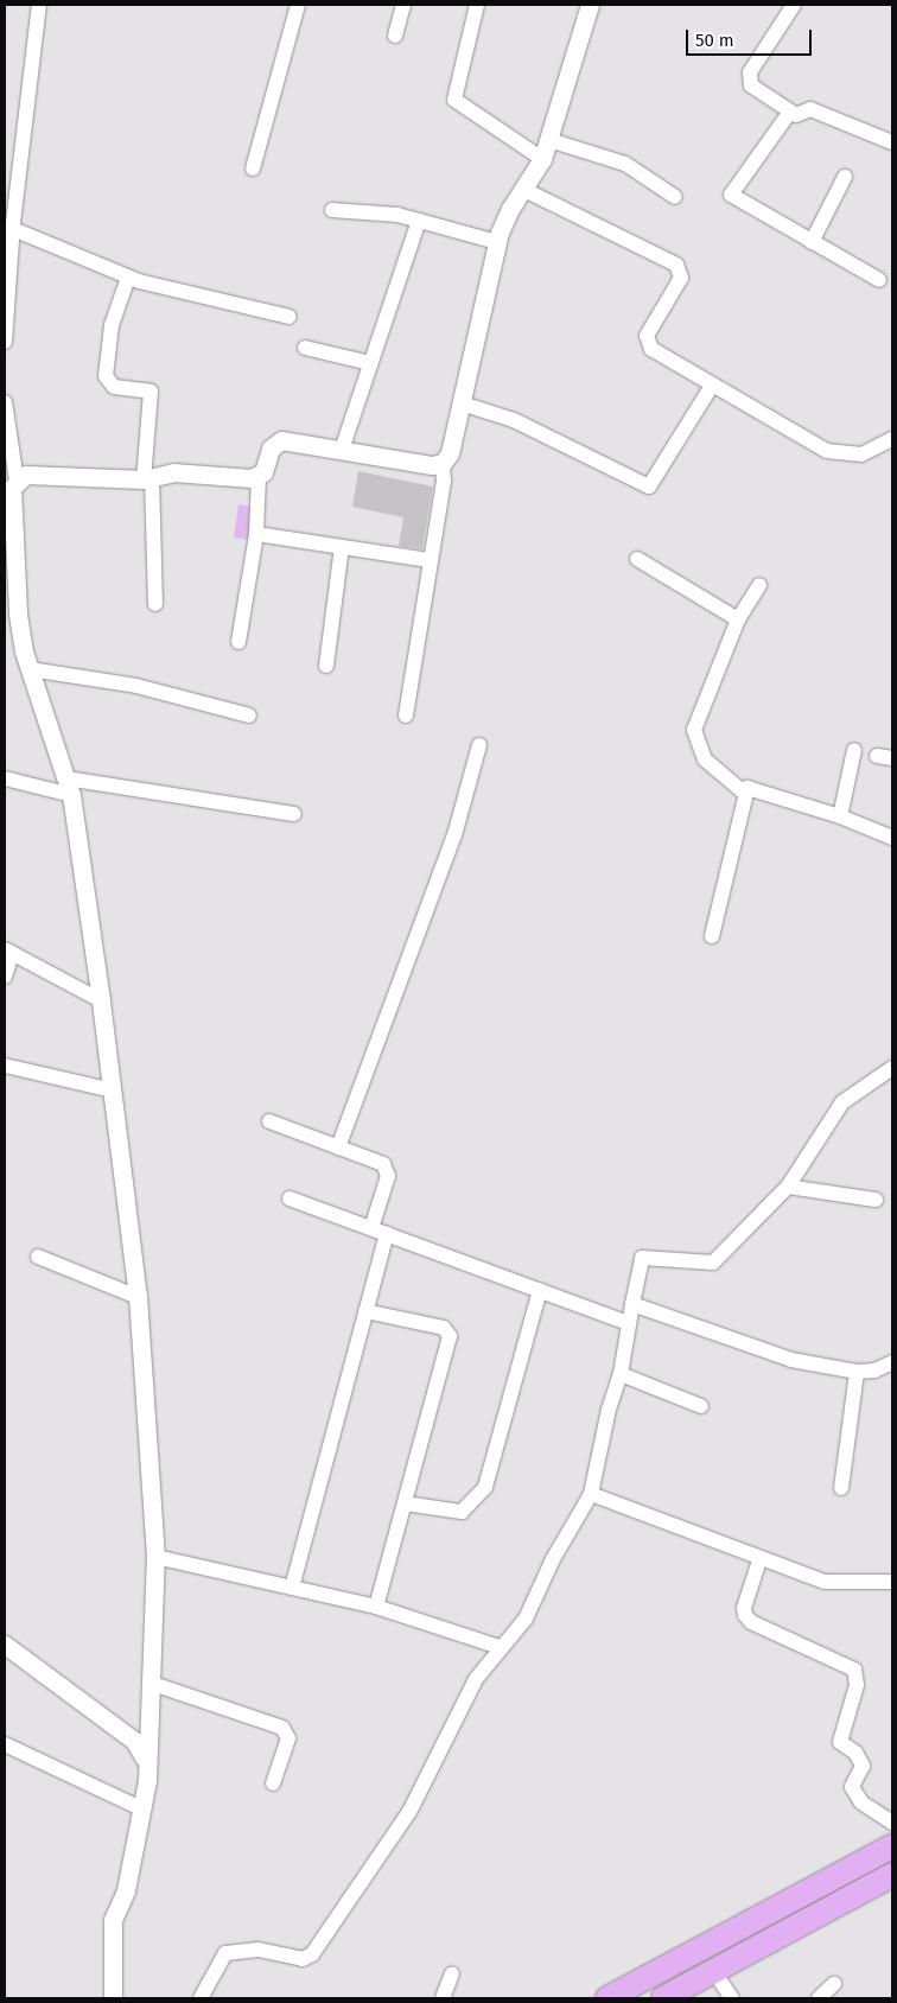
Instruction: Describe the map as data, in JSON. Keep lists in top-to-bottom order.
{
  "scale_bar": "50 m"
}
